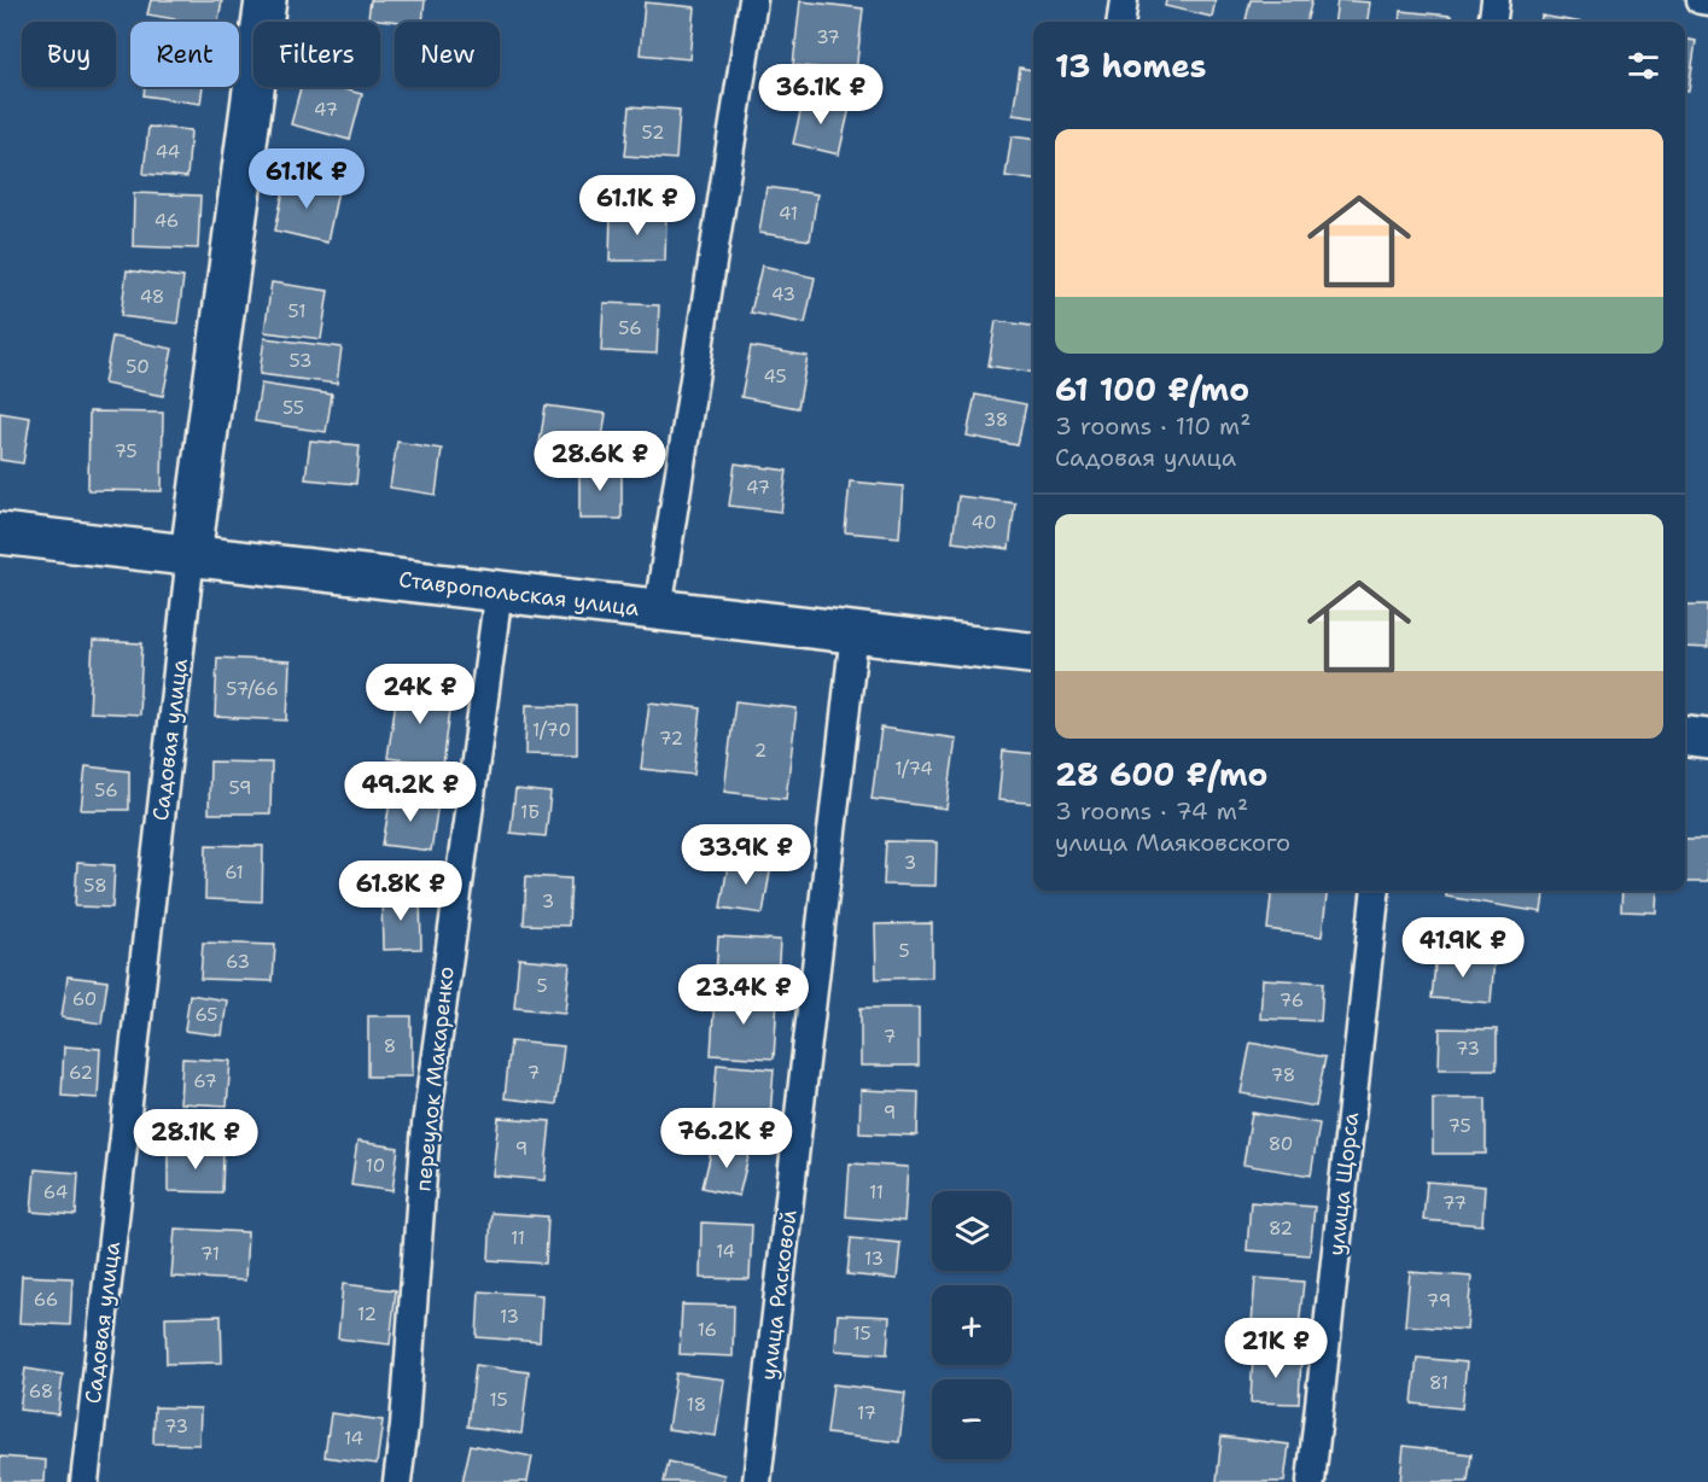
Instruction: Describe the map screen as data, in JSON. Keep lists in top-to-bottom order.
{
  "streets": {
    "main road": ["Ставропольская улица", "Садовая улица"],
    "street": ["переулок Макаренко", "улица Щорса", "улица Расковой"]
  },
  "crossings": [
    ["Ставропольская улица", "Садовая улица"],
    ["Ставропольская улица", "переулок Макаренко"],
    ["Ставропольская улица", "улица Расковой"]
  ],
  "house_numbers": [
    "37",
    "47",
    "52",
    "44",
    "41",
    "46",
    "43",
    "48",
    "51",
    "56",
    "53",
    "50",
    "45",
    "55",
    "38",
    "75",
    "47",
    "40",
    "57/66",
    "1/70",
    "72",
    "2",
    "1/74",
    "59",
    "56",
    "1Б",
    "3",
    "61",
    "58",
    "3",
    "5",
    "63",
    "5",
    "60",
    "76",
    "65",
    "7",
    "8",
    "73",
    "62",
    "7",
    "78",
    "67",
    "9",
    "75",
    "80",
    "9",
    "10",
    "64",
    "11",
    "77",
    "82",
    "11",
    "14",
    "71",
    "13",
    "66",
    "79",
    "12",
    "13",
    "16",
    "15",
    "81",
    "68",
    "15",
    "18",
    "17",
    "73",
    "14"
  ],
  "page": {
    "chip": [
      "Buy",
      "Rent",
      "Filters",
      "New"
    ],
    "heading": "13 homes",
    "price": [
      "36.1K ₽",
      "61.1K ₽",
      "61.1K ₽",
      "28.6K ₽",
      "24K ₽",
      "49.2K ₽",
      "33.9K ₽",
      "61.8K ₽",
      "41.9K ₽",
      "23.4K ₽",
      "76.2K ₽",
      "28.1K ₽",
      "21K ₽"
    ],
    "list": [
      {
        "name": "61 100 ₽/mo",
        "note": "3 rooms · 110 m² · Садовая улица"
      },
      {
        "name": "28 600 ₽/mo",
        "note": "3 rooms · 74 m² · улица Маяковского"
      }
    ],
    "map_buttons": ["+", "−"]
  }
}
